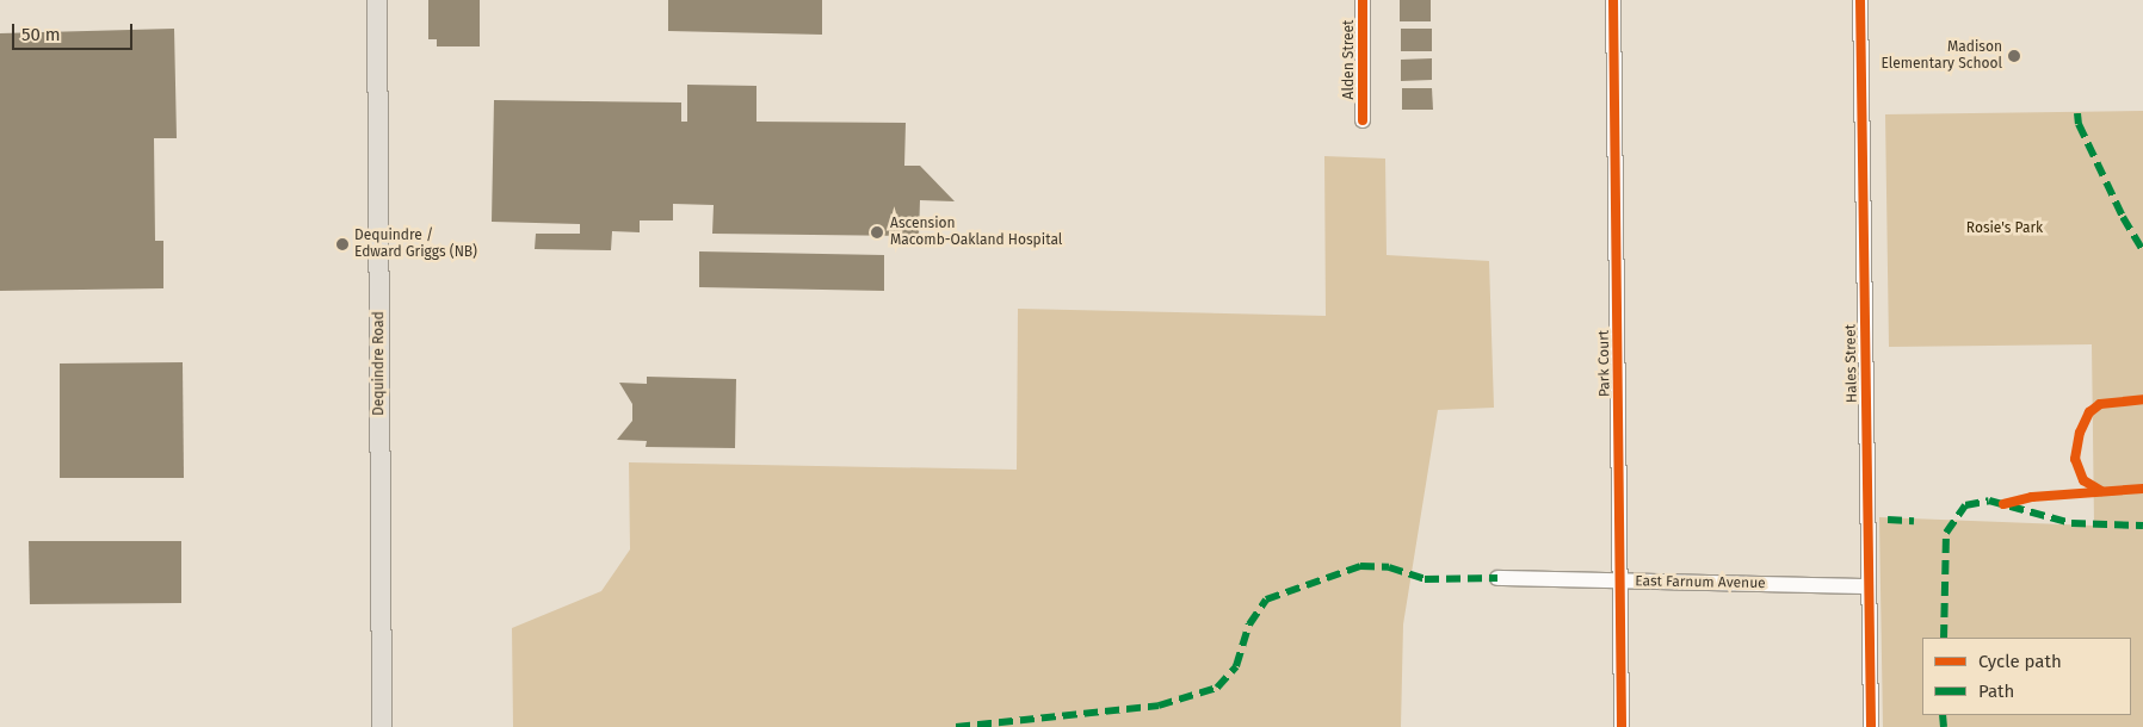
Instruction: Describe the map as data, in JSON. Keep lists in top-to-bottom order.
{
  "streets": {
    "main road": ["Dequindre Road"],
    "street": [
      "Alden Street",
      "Park Court",
      "Hales Street",
      "East Farnum Avenue"
    ]
  },
  "crossings": [
    ["Park Court", "East Farnum Avenue"],
    ["Hales Street", "East Farnum Avenue"]
  ],
  "parks": ["Rosie's Park"],
  "places": ["Madison Elementary School", "Ascension Macomb-Oakland Hospital", "Dequindre / Edward Griggs (NB)"],
  "legend": ["Cycle path", "Path"],
  "scale_bar": "50 m"
}
